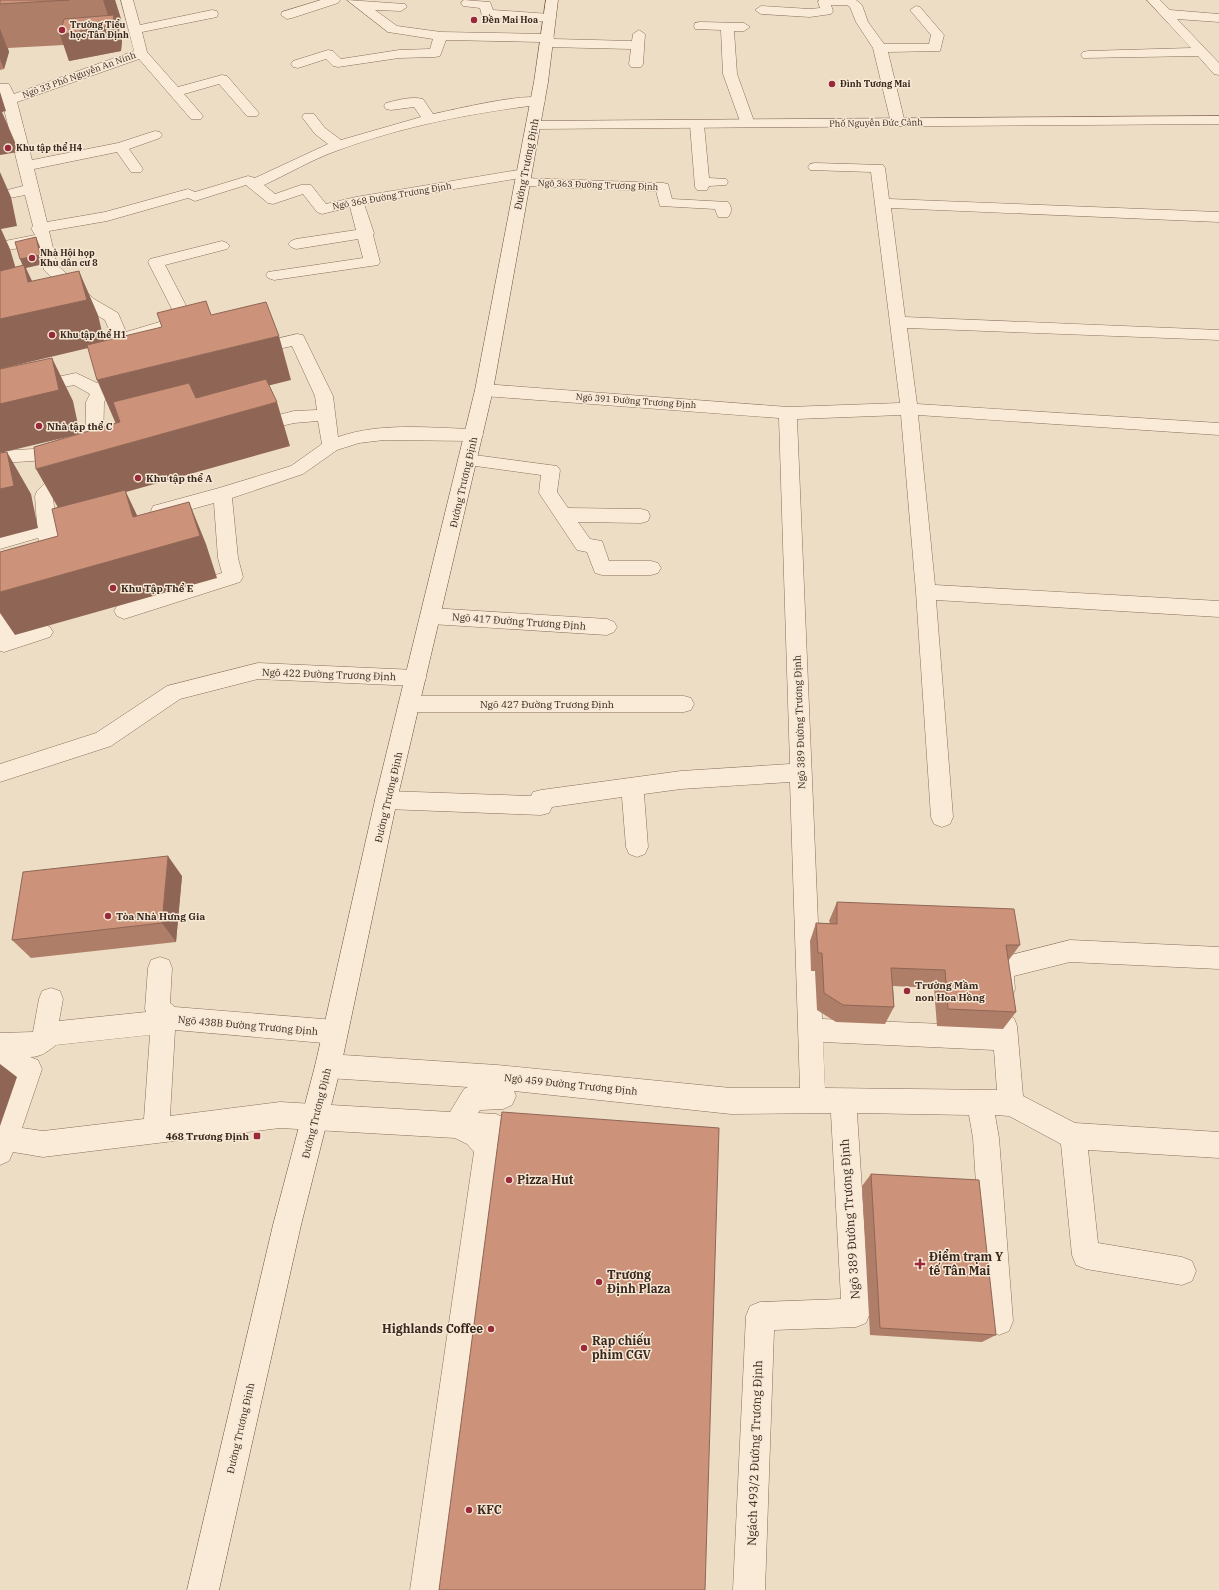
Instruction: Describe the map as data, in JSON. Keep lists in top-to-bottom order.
{
  "streets": {
    "main road": [
      "Ngõ 33 Phố Nguyễn An Ninh",
      "Phố Nguyễn Đức Cảnh",
      "Đường Trương Định",
      "Ngõ 363 Đường Trương Định",
      "Ngõ 368 Đường Trương Định",
      "Ngõ 391 Đường Trương Định",
      "Ngõ 417 Đường Trương Định",
      "Ngõ 422 Đường Trương Định",
      "Ngõ 427 Đường Trương Định",
      "Ngõ 389 Đường Trương Định",
      "Ngõ 438B Đường Trương Định",
      "Ngõ 459 Đường Trương Định",
      "Ngách 493/2 Đường Trương Định"
    ]
  },
  "crossings": [
    ["Phố Nguyễn Đức Cảnh", "Đường Trương Định"],
    ["Đường Trương Định", "Ngõ 363 Đường Trương Định"],
    ["Đường Trương Định", "Ngõ 368 Đường Trương Định"],
    ["Đường Trương Định", "Ngõ 391 Đường Trương Định"],
    ["Đường Trương Định", "Ngõ 417 Đường Trương Định"],
    ["Đường Trương Định", "Ngõ 422 Đường Trương Định"],
    ["Đường Trương Định", "Ngõ 427 Đường Trương Định"],
    ["Đường Trương Định", "Ngõ 438B Đường Trương Định"],
    ["Đường Trương Định", "Ngõ 459 Đường Trương Định"],
    ["Ngõ 363 Đường Trương Định", "Ngõ 368 Đường Trương Định"],
    ["Ngõ 391 Đường Trương Định", "Ngõ 389 Đường Trương Định"],
    ["Ngõ 389 Đường Trương Định", "Ngõ 459 Đường Trương Định"],
    ["Ngõ 389 Đường Trương Định", "Ngách 493/2 Đường Trương Định"]
  ],
  "places": {
    "other": [
      "Đền Mai Hoa",
      "Trường Tiểu học Tân Định",
      "Đình Tương Mai",
      "Khu tập thể H4",
      "Nhà Hội họp Khu dân cư 8",
      "Khu tập thể H1",
      "Nhà tập thể C",
      "Khu tập thể A",
      "Khu Tập Thể E",
      "Tòa Nhà Hưng Gia",
      "Trường Mầm non Hoa Hồng",
      "Pizza Hut",
      "Trương Định Plaza",
      "Highlands Coffee",
      "Rạp chiếu phim CGV",
      "KFC"
    ],
    "transit": ["468 Trương Định"],
    "health": ["Điểm trạm Y tế Tân Mai"]
  }
}
